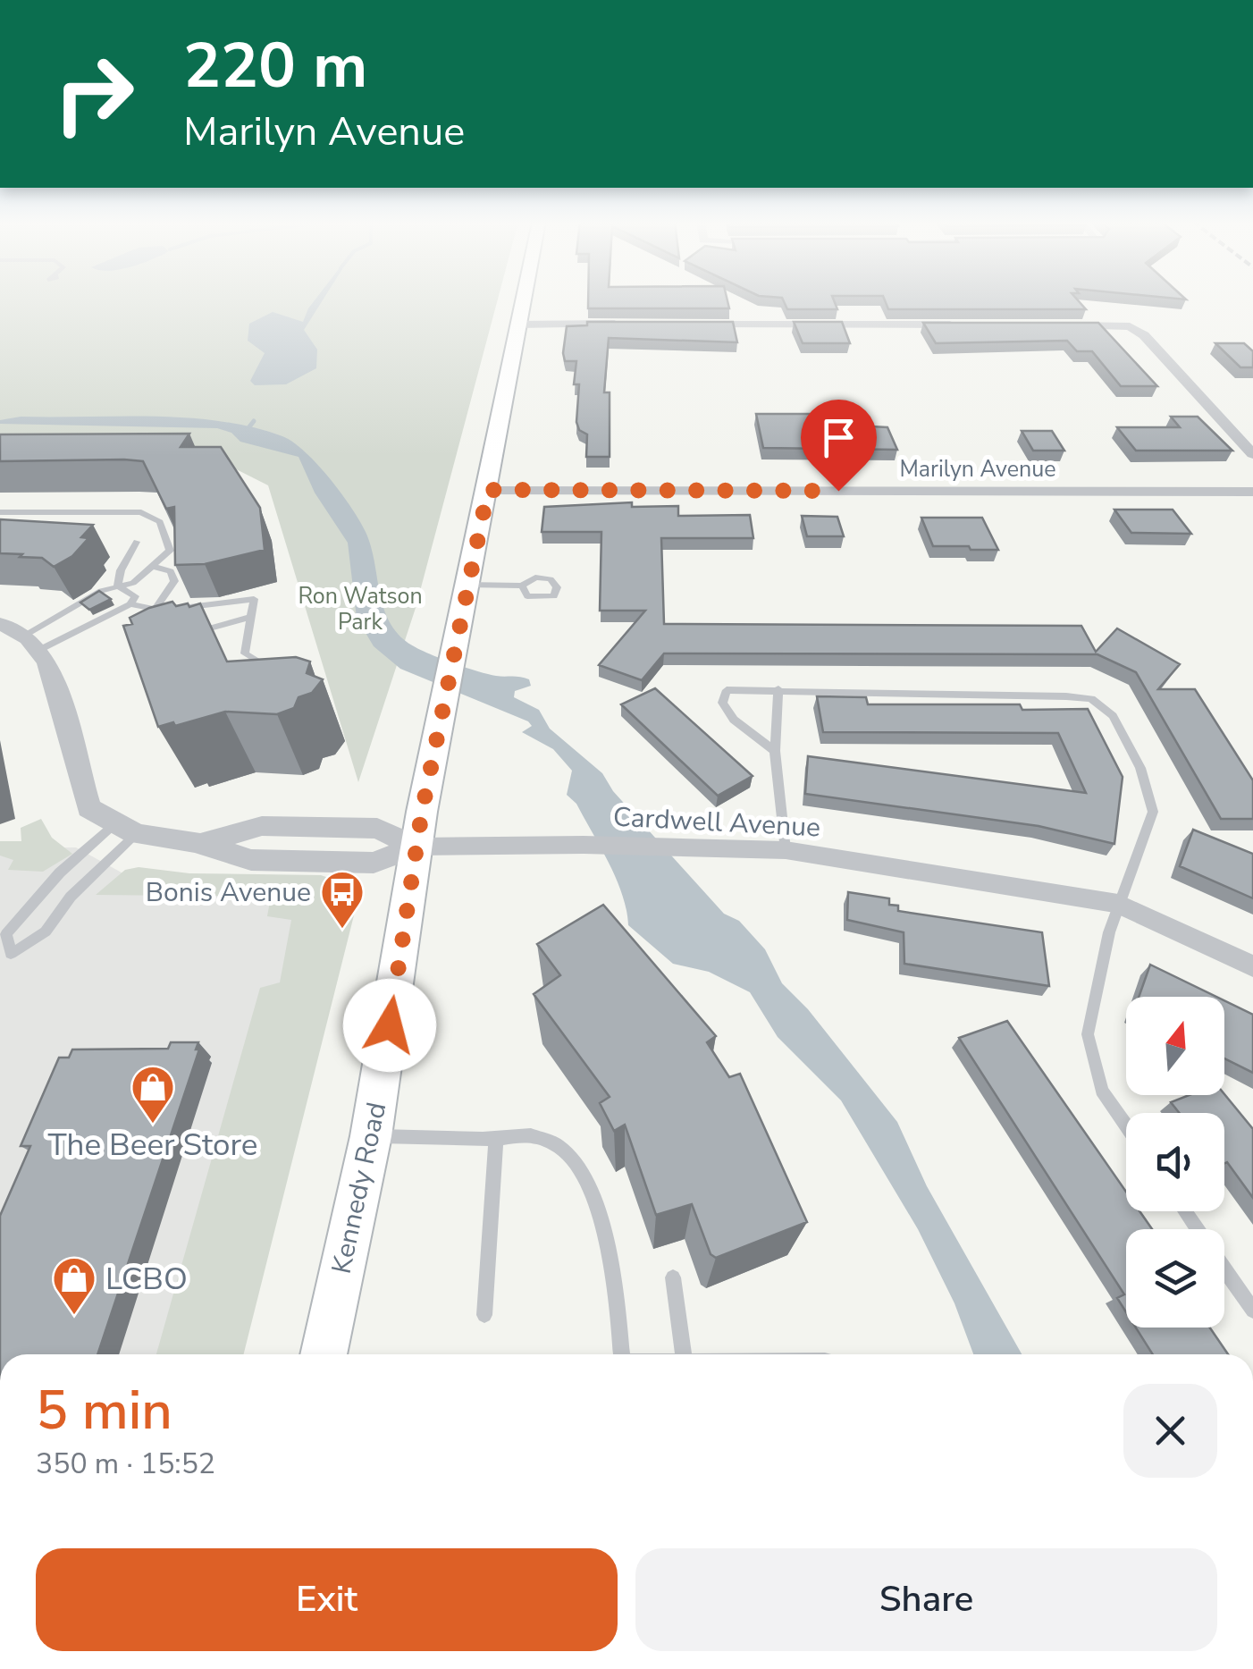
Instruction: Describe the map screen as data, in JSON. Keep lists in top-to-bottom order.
{
  "streets": {
    "main road": ["Kennedy Road"],
    "street": ["Marilyn Avenue", "Cardwell Avenue"]
  },
  "crossings": [
    ["Marilyn Avenue", "Kennedy Road"],
    ["Cardwell Avenue", "Kennedy Road"]
  ],
  "parks": ["Ron Watson Park"],
  "places": {
    "bus stop": ["Bonis Avenue"],
    "shop": ["The Beer Store", "LCBO"]
  },
  "north": "top",
  "page": {
    "turn": ["220 m", "Marilyn Avenue"],
    "heading": ["5 min", "350 m · 15:52"],
    "buttons": ["Exit", "Share"]
  }
}
